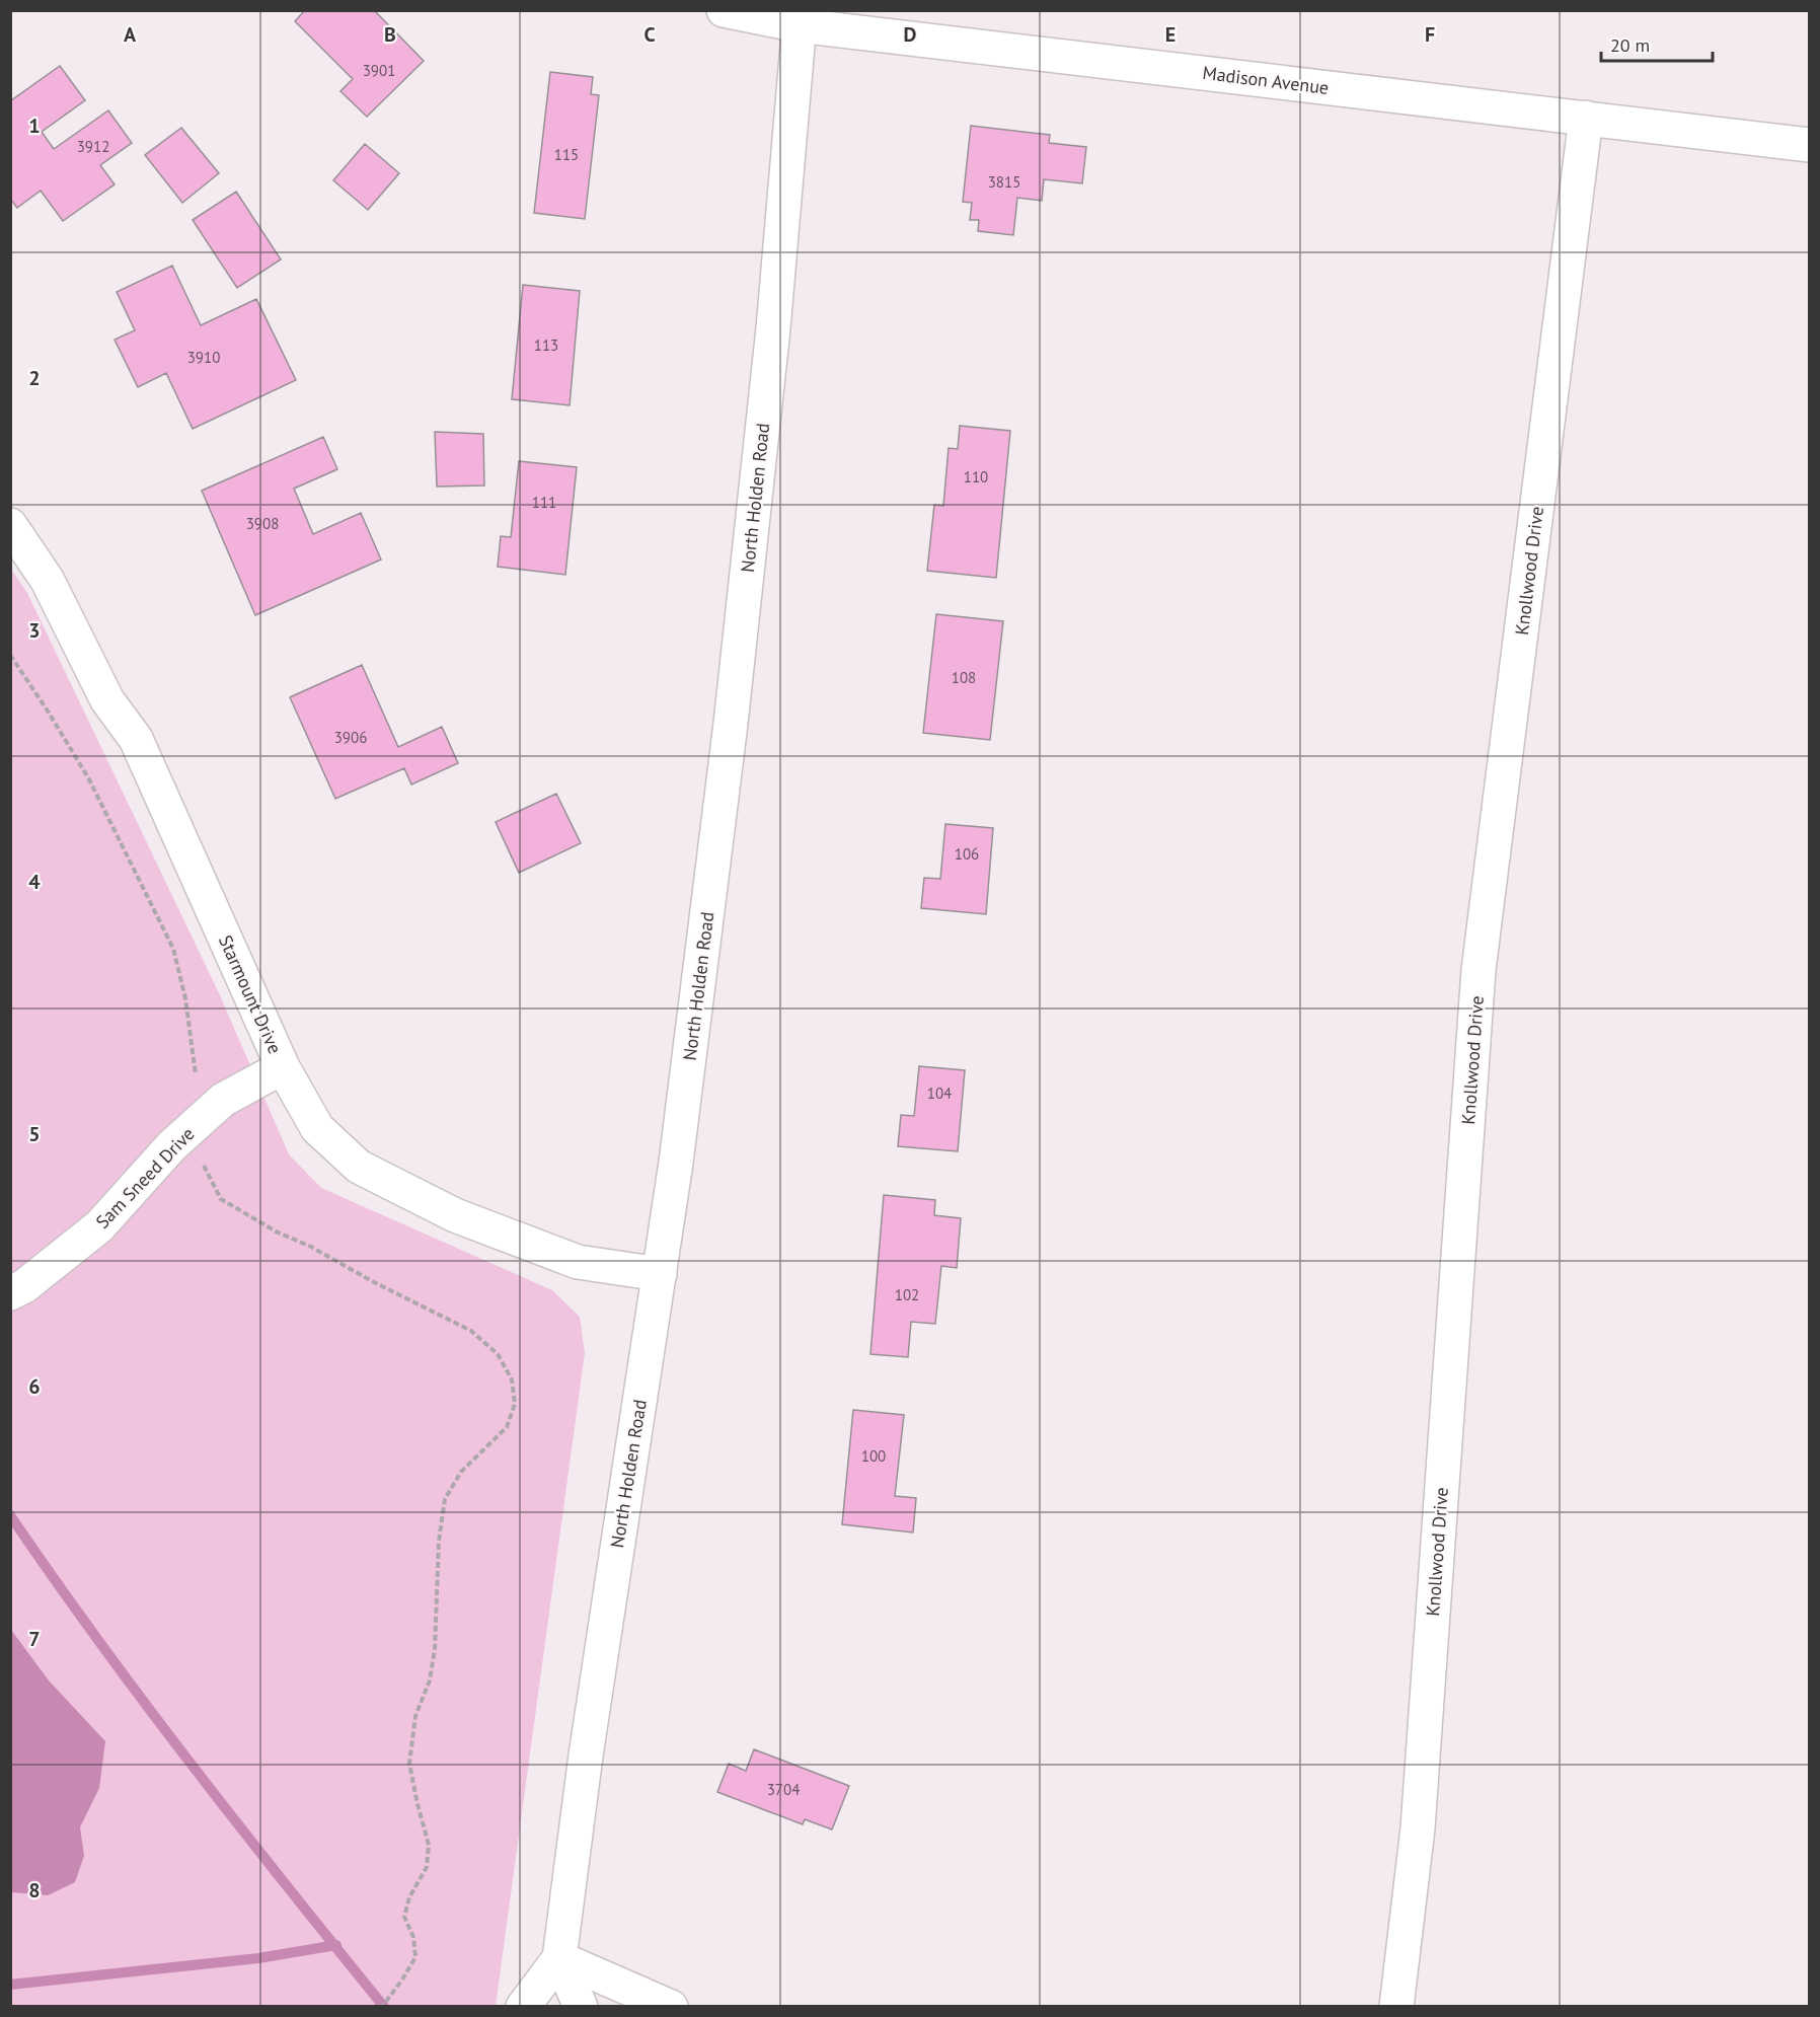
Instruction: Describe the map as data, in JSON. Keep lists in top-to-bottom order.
{
  "streets": {
    "street": [
      "Madison Avenue",
      "North Holden Road",
      "Knollwood Drive",
      "Starmount Drive",
      "Sam Sneed Drive"
    ]
  },
  "crossings": [
    ["Madison Avenue", "North Holden Road"],
    ["Madison Avenue", "Knollwood Drive"],
    ["North Holden Road", "Starmount Drive"],
    ["Starmount Drive", "Sam Sneed Drive"]
  ],
  "house_numbers": [
    "3901",
    "3912",
    "115",
    "3815",
    "113",
    "3910",
    "110",
    "111",
    "3908",
    "108",
    "3906",
    "106",
    "104",
    "102",
    "100",
    "3704"
  ],
  "scale_bar": "20 m",
  "grid": {
    "columns": [
      "A",
      "B",
      "C",
      "D",
      "E",
      "F"
    ],
    "rows": [
      "1",
      "2",
      "3",
      "4",
      "5",
      "6",
      "7",
      "8"
    ]
  }
}
